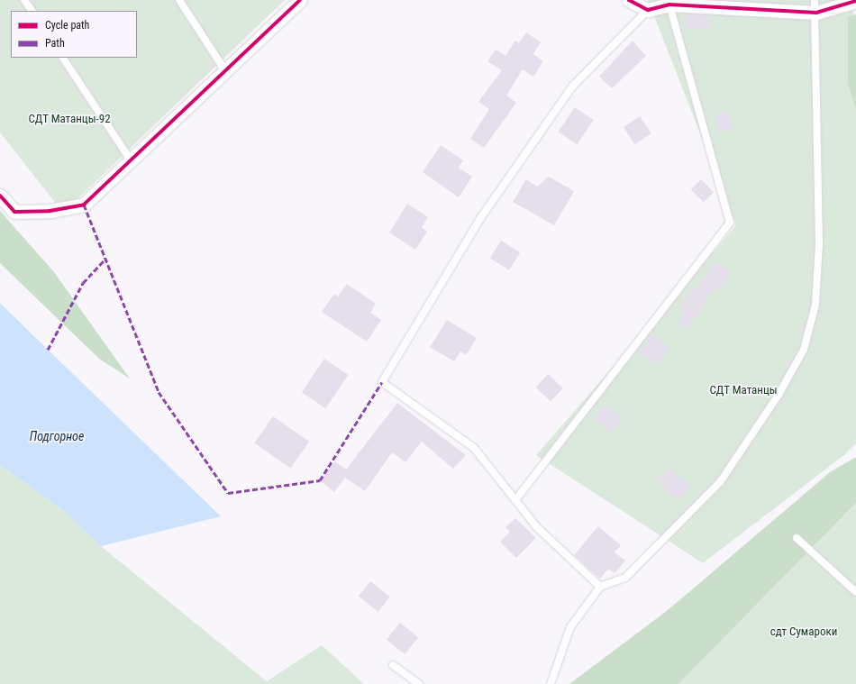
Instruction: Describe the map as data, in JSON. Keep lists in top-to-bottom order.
{
  "water": ["Подгорное"],
  "parks": ["СДТ Матанцы-92", "СДТ Матанцы", "сдт Сумароки"],
  "legend": ["Cycle path", "Path"]
}
